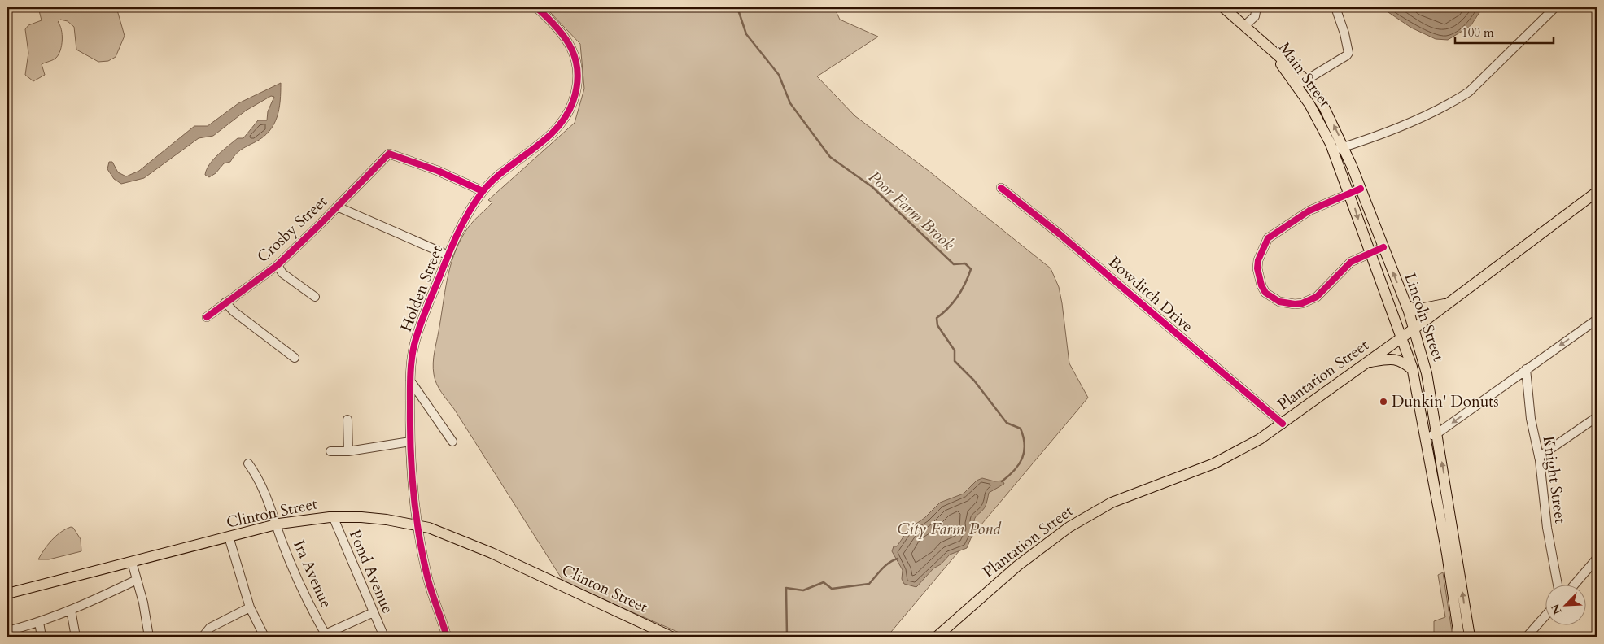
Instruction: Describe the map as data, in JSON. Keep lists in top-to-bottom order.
{
  "streets": {
    "main road": [
      "Main Street",
      "Lincoln Street",
      "Plantation Street",
      "Clinton Street"
    ],
    "street": [
      "Crosby Street",
      "Holden Street",
      "Bowditch Drive",
      "Knight Street",
      "Pond Avenue",
      "Ira Avenue"
    ]
  },
  "crossings": [
    ["Main Street", "Lincoln Street"],
    ["Crosby Street", "Holden Street"],
    ["Holden Street", "Clinton Street"],
    ["Bowditch Drive", "Plantation Street"],
    ["Lincoln Street", "Plantation Street"],
    ["Clinton Street", "Pond Avenue"],
    ["Clinton Street", "Ira Avenue"]
  ],
  "water": ["Poor Farm Brook", "City Farm Pond"],
  "places": ["Dunkin' Donuts"],
  "scale_bar": "100 m",
  "north": "bottom left"
}
